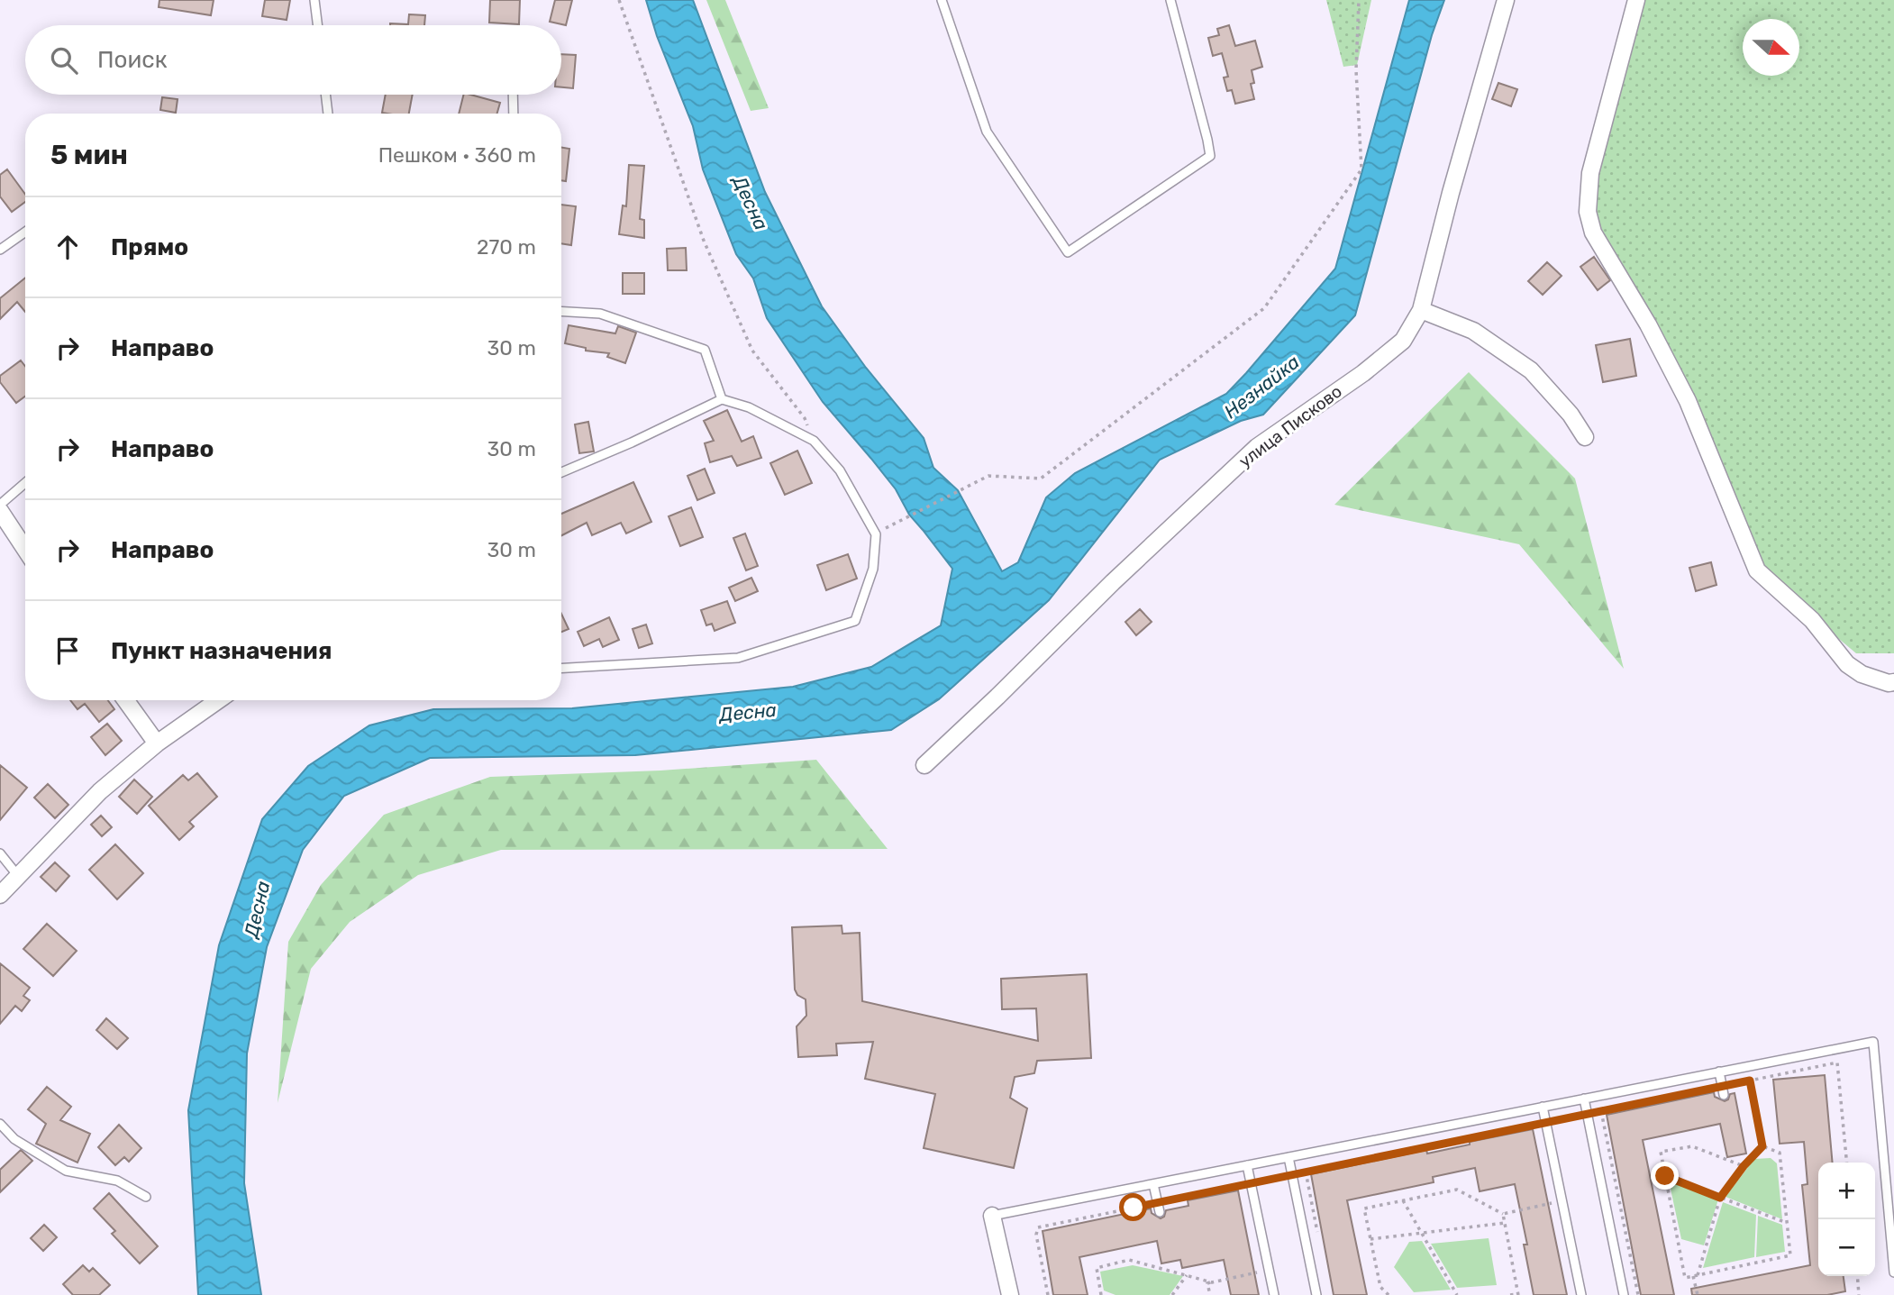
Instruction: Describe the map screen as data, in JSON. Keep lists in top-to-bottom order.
{
  "streets": {
    "street": ["улица Писково"]
  },
  "water": ["Десна", "Незнайка"],
  "north": "right",
  "page": {
    "search": "Поиск",
    "heading": ["5 мин", "Пешком · 360 m"],
    "list": [
      ["Прямо", "270 m"],
      ["Направо", "30 m"],
      ["Направо", "30 m"],
      ["Направо", "30 m"],
      "Пункт назначения"
    ],
    "map_buttons": ["+", "−"]
  }
}
